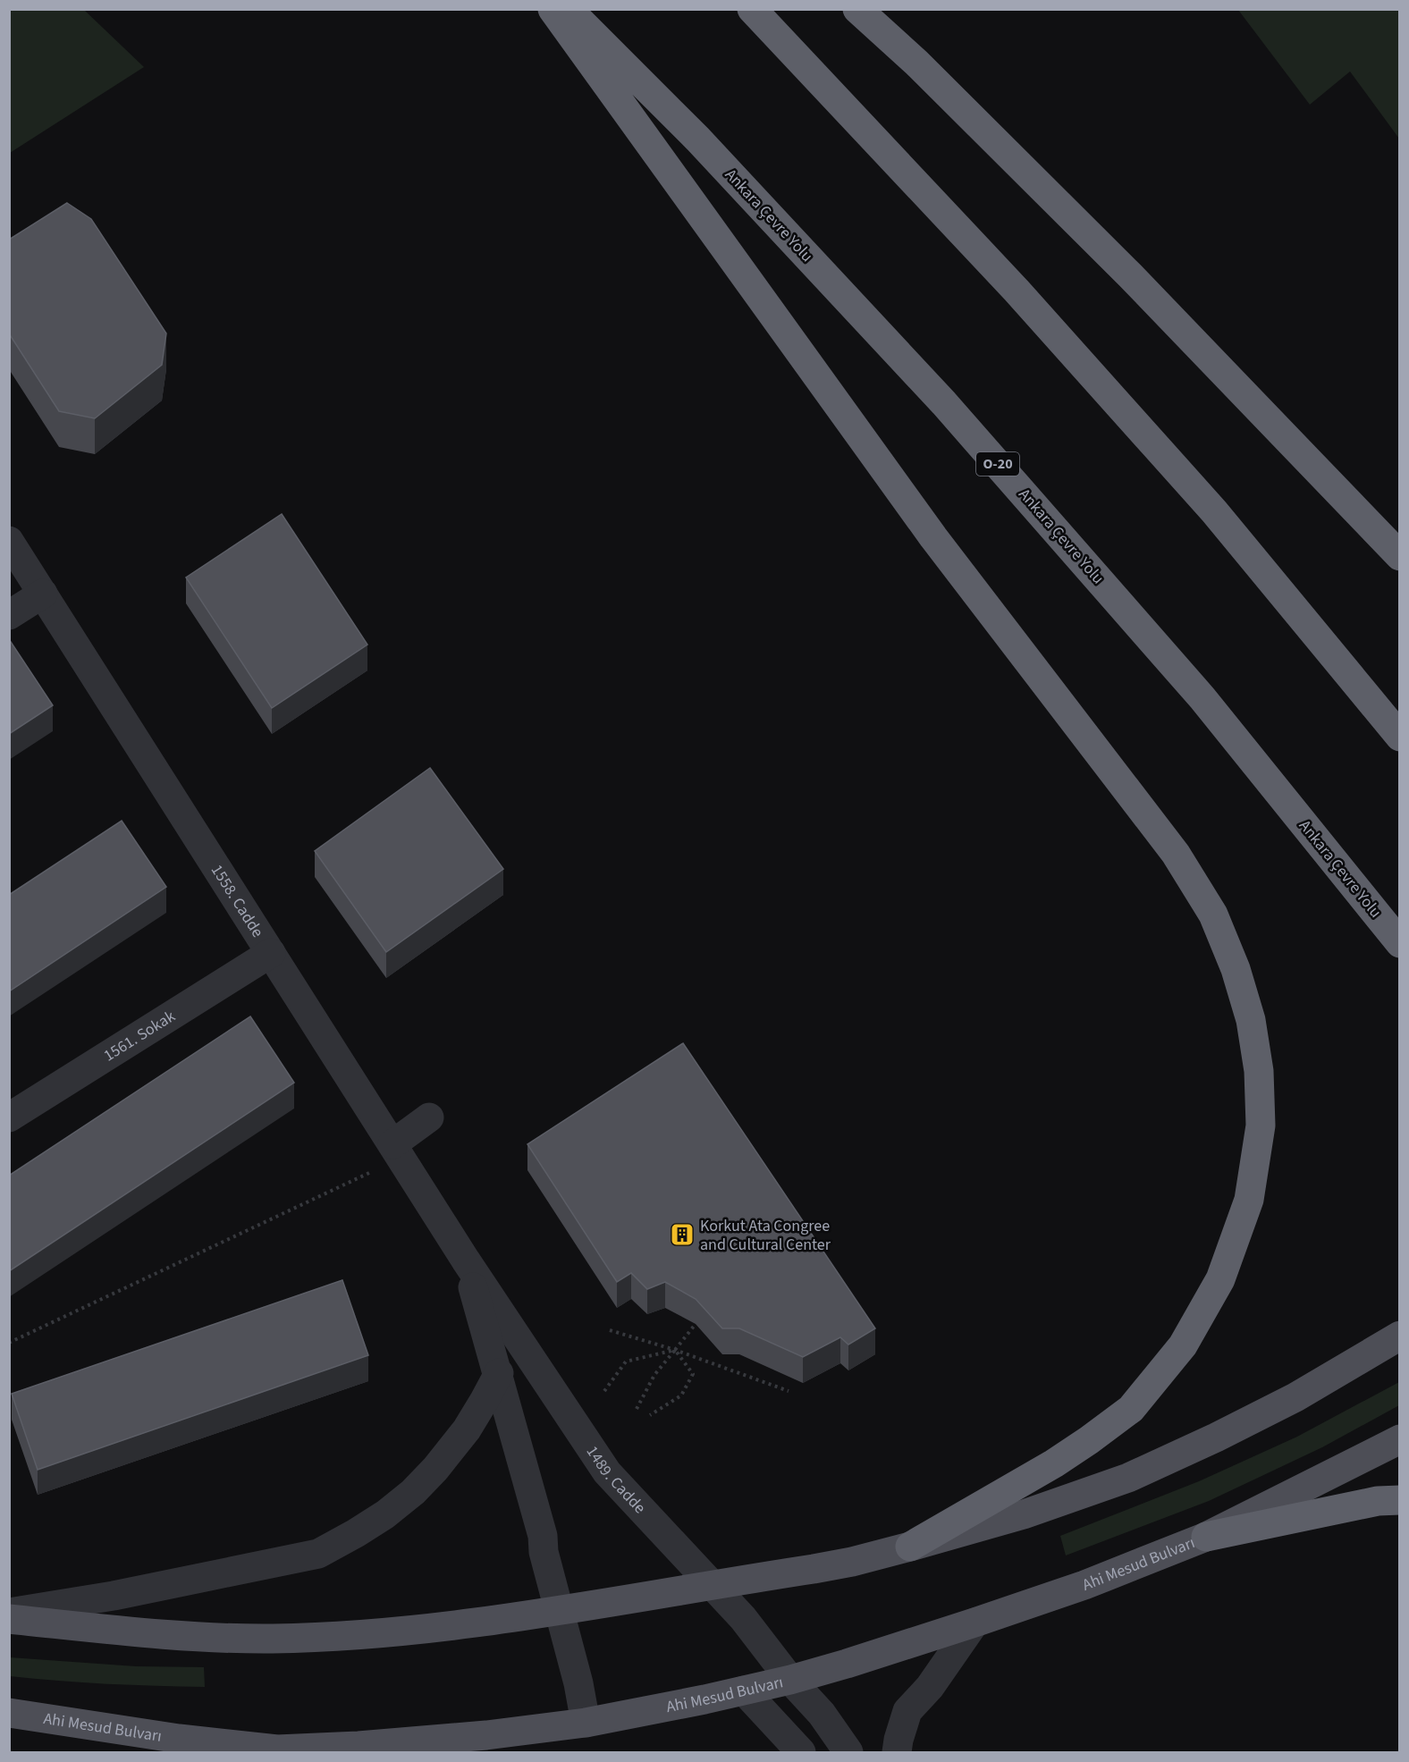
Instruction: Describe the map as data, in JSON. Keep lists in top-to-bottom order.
{
  "streets": {
    "highway": ["Ankara Çevre Yolu", "O-20"],
    "main road": ["Ahi Mesud Bulvarı"],
    "street": ["1558. Cadde", "1561. Sokak", "1489. Cadde"]
  },
  "crossings": [
    ["1558. Cadde", "1561. Sokak"],
    ["1558. Cadde", "1489. Cadde"],
    ["1489. Cadde", "Ahi Mesud Bulvarı"]
  ],
  "places": {
    "building": ["Korkut Ata Congree and Cultural Center"]
  }
}
